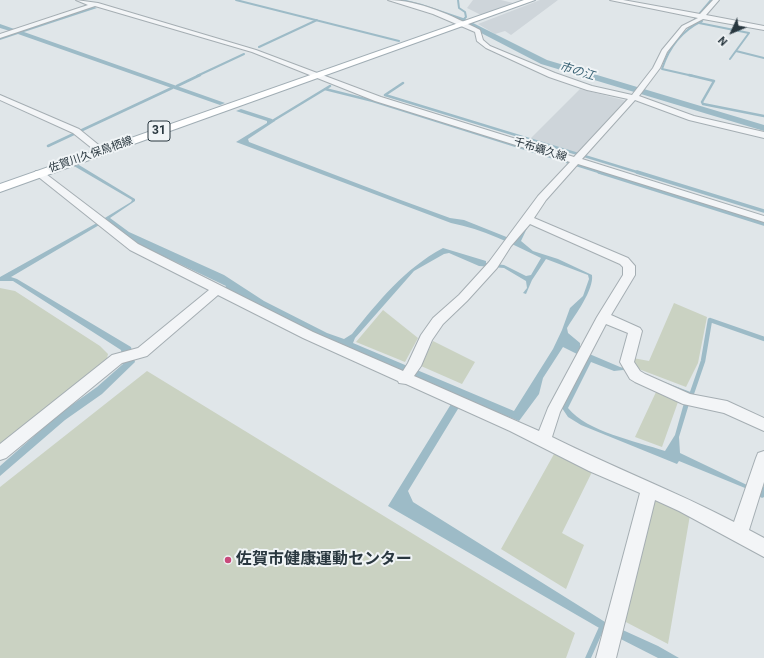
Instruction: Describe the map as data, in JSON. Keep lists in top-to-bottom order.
{
  "streets": {
    "main road": ["31", "佐賀川久保鳥栖線"],
    "street": ["千布蠣久線"]
  },
  "crossings": [
    ["31", "千布蠣久線"],
    ["31", "佐賀川久保鳥栖線"],
    ["千布蠣久線", "佐賀川久保鳥栖線"]
  ],
  "water": ["市の江"],
  "places": ["佐賀市健康運動センター"],
  "north": "bottom left"
}
